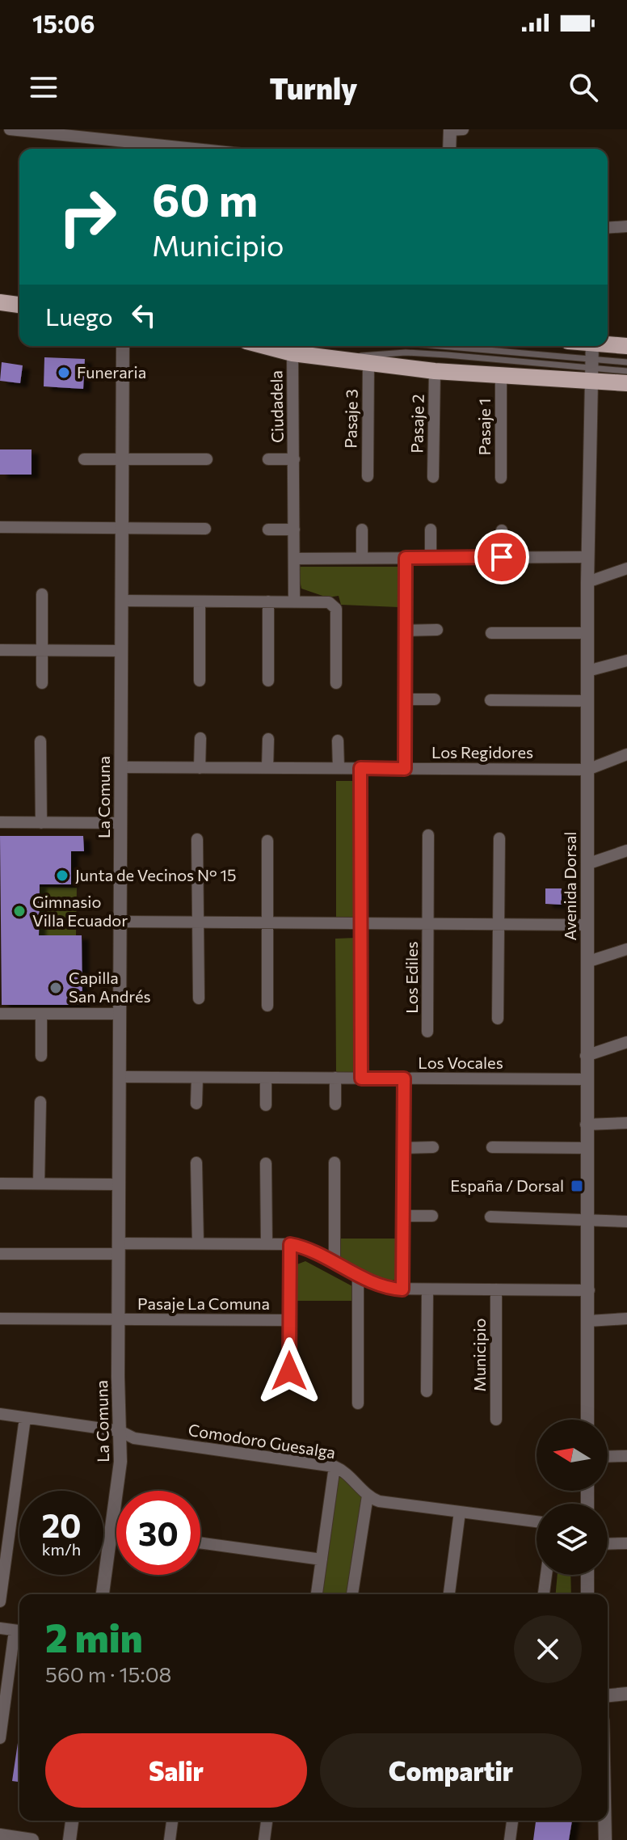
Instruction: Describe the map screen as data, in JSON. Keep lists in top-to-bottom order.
{
  "streets": {
    "street": [
      "Ciudadela",
      "Pasaje 3",
      "Pasaje 2",
      "Pasaje 1",
      "Los Regidores",
      "La Comuna",
      "Avenida Dorsal",
      "Los Ediles",
      "Los Vocales",
      "Pasaje La Comuna",
      "Municipio",
      "Comodoro Guesalga"
    ]
  },
  "crossings": [
    ["Los Regidores", "La Comuna"],
    ["Los Regidores", "Avenida Dorsal"],
    ["La Comuna", "Los Ediles"],
    ["La Comuna", "Los Vocales"],
    ["La Comuna", "Pasaje La Comuna"],
    ["La Comuna", "Comodoro Guesalga"],
    ["Avenida Dorsal", "Los Ediles"],
    ["Avenida Dorsal", "Los Vocales"]
  ],
  "places": {
    "other": [
      "Funeraria",
      "Junta de Vecinos N° 15",
      "Gimnasio Villa Ecuador",
      "Capilla San Andrés"
    ],
    "transit": ["España / Dorsal"]
  },
  "north": "left",
  "page": {
    "status": "15:06",
    "header": "Turnly",
    "turn": ["60 m", "Municipio"],
    "then": "Luego",
    "speed": "20 km/h",
    "limit": "30",
    "heading": ["2 min", "560 m · 15:08"],
    "buttons": ["Salir", "Compartir"]
  }
}
